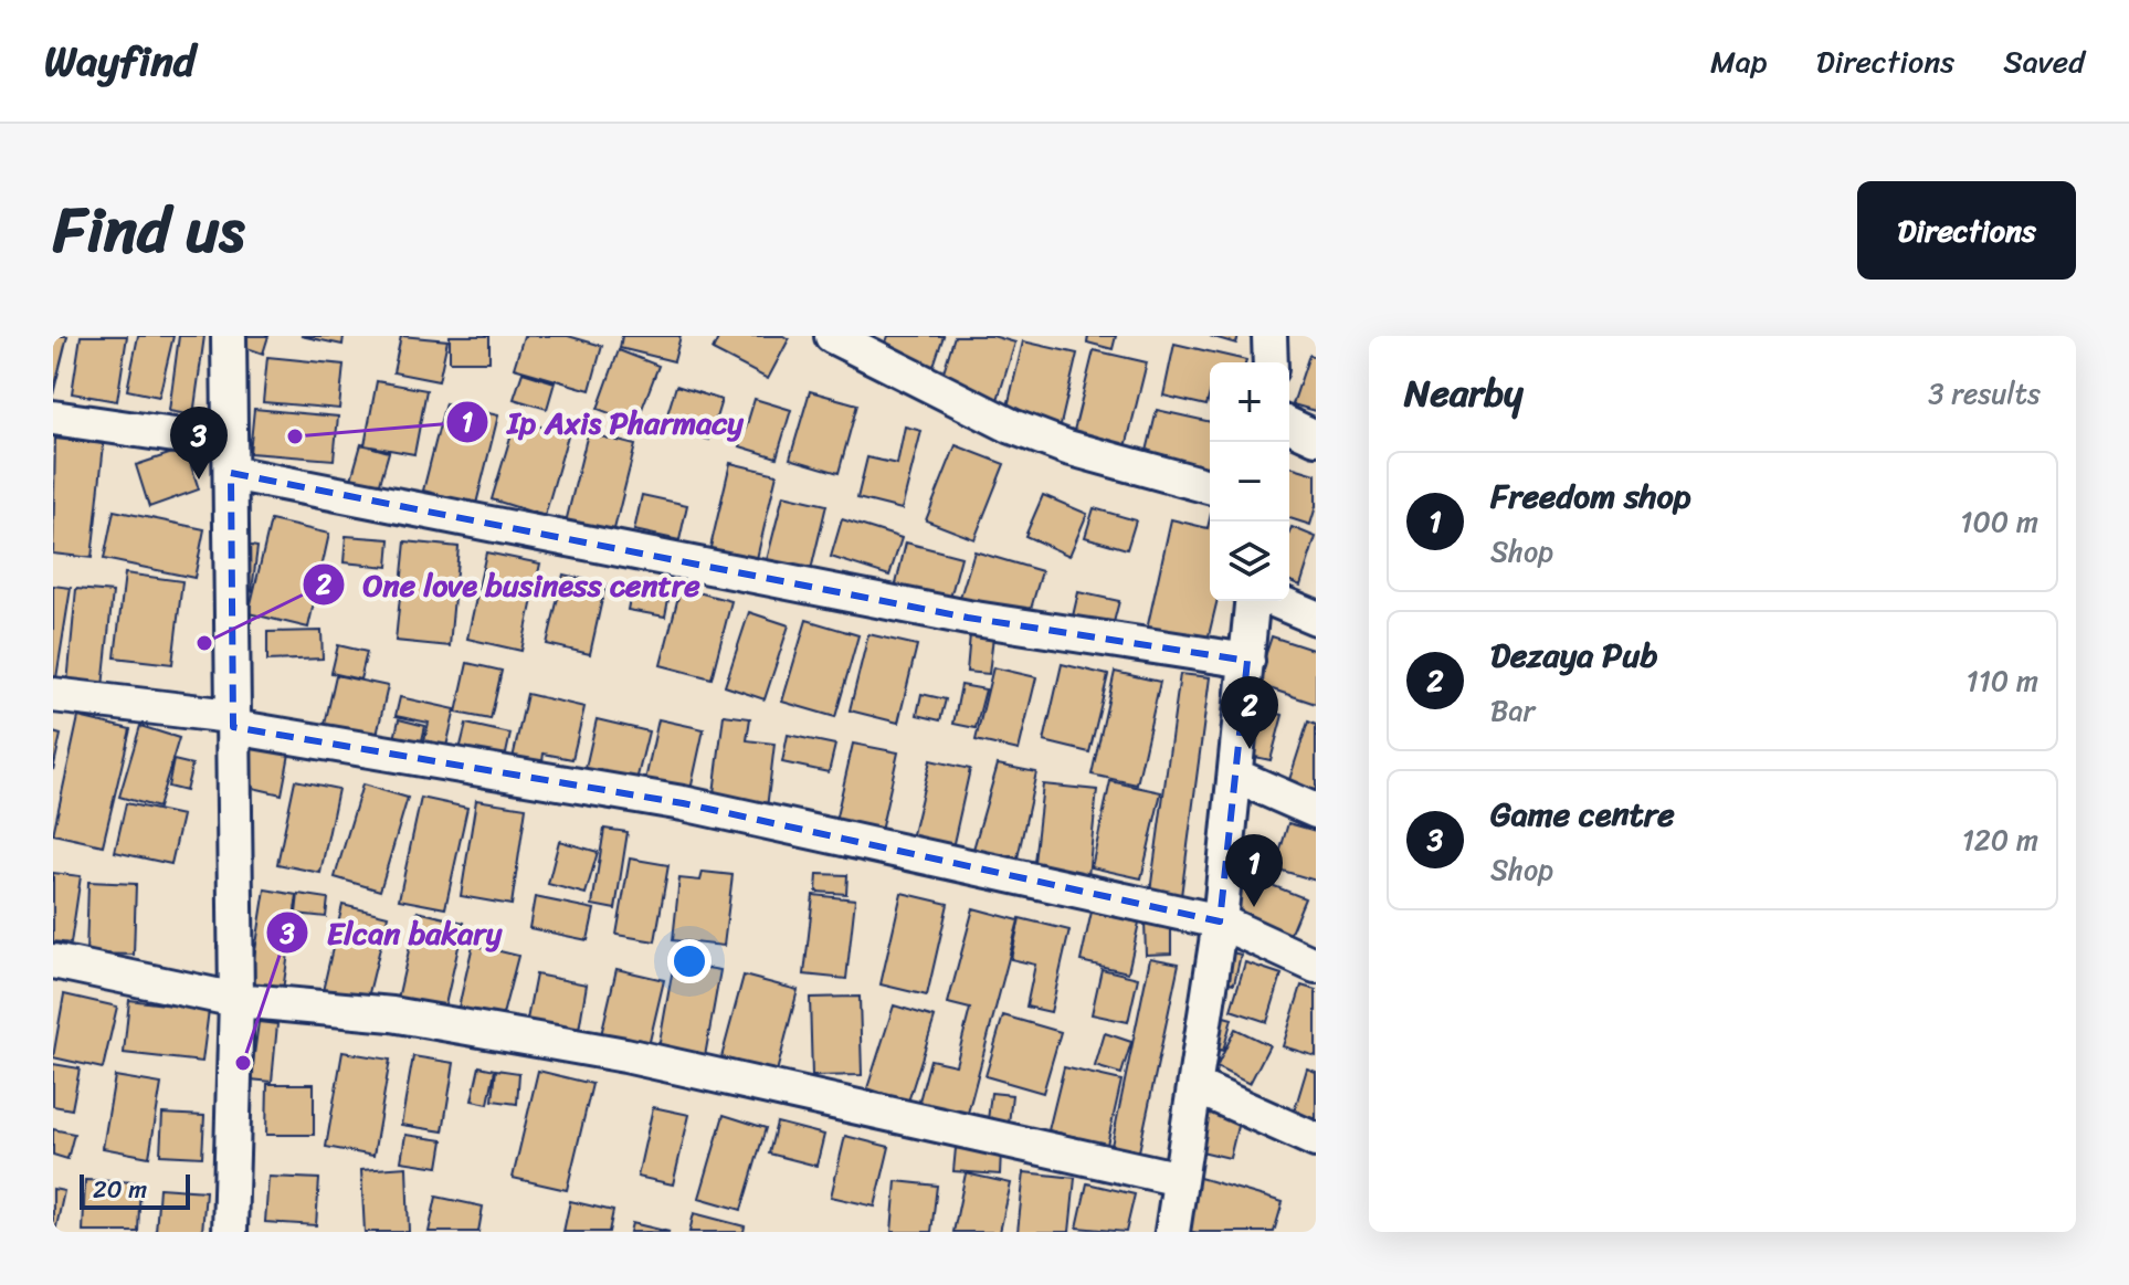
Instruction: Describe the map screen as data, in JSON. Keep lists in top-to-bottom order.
{
  "places": ["Ip Axis Pharmacy", "One love business centre", "Elcan bakary"],
  "scale_bar": "20 m",
  "page": {
    "header": "Wayfind",
    "nav": ["Map", "Directions", "Saved"],
    "title": "Find us",
    "buttons": "Directions",
    "heading": ["Nearby", "3 results"],
    "map_buttons": ["+", "−"],
    "pins": ["3", "2", "1"],
    "list": [
      {
        "mark": "1",
        "name": "Freedom shop",
        "note": "Shop",
        "value": "100 m"
      },
      {
        "mark": "2",
        "name": "Dezaya Pub",
        "note": "Bar",
        "value": "110 m"
      },
      {
        "mark": "3",
        "name": "Game centre",
        "note": "Shop",
        "value": "120 m"
      }
    ],
    "scale": "20 m"
  }
}
